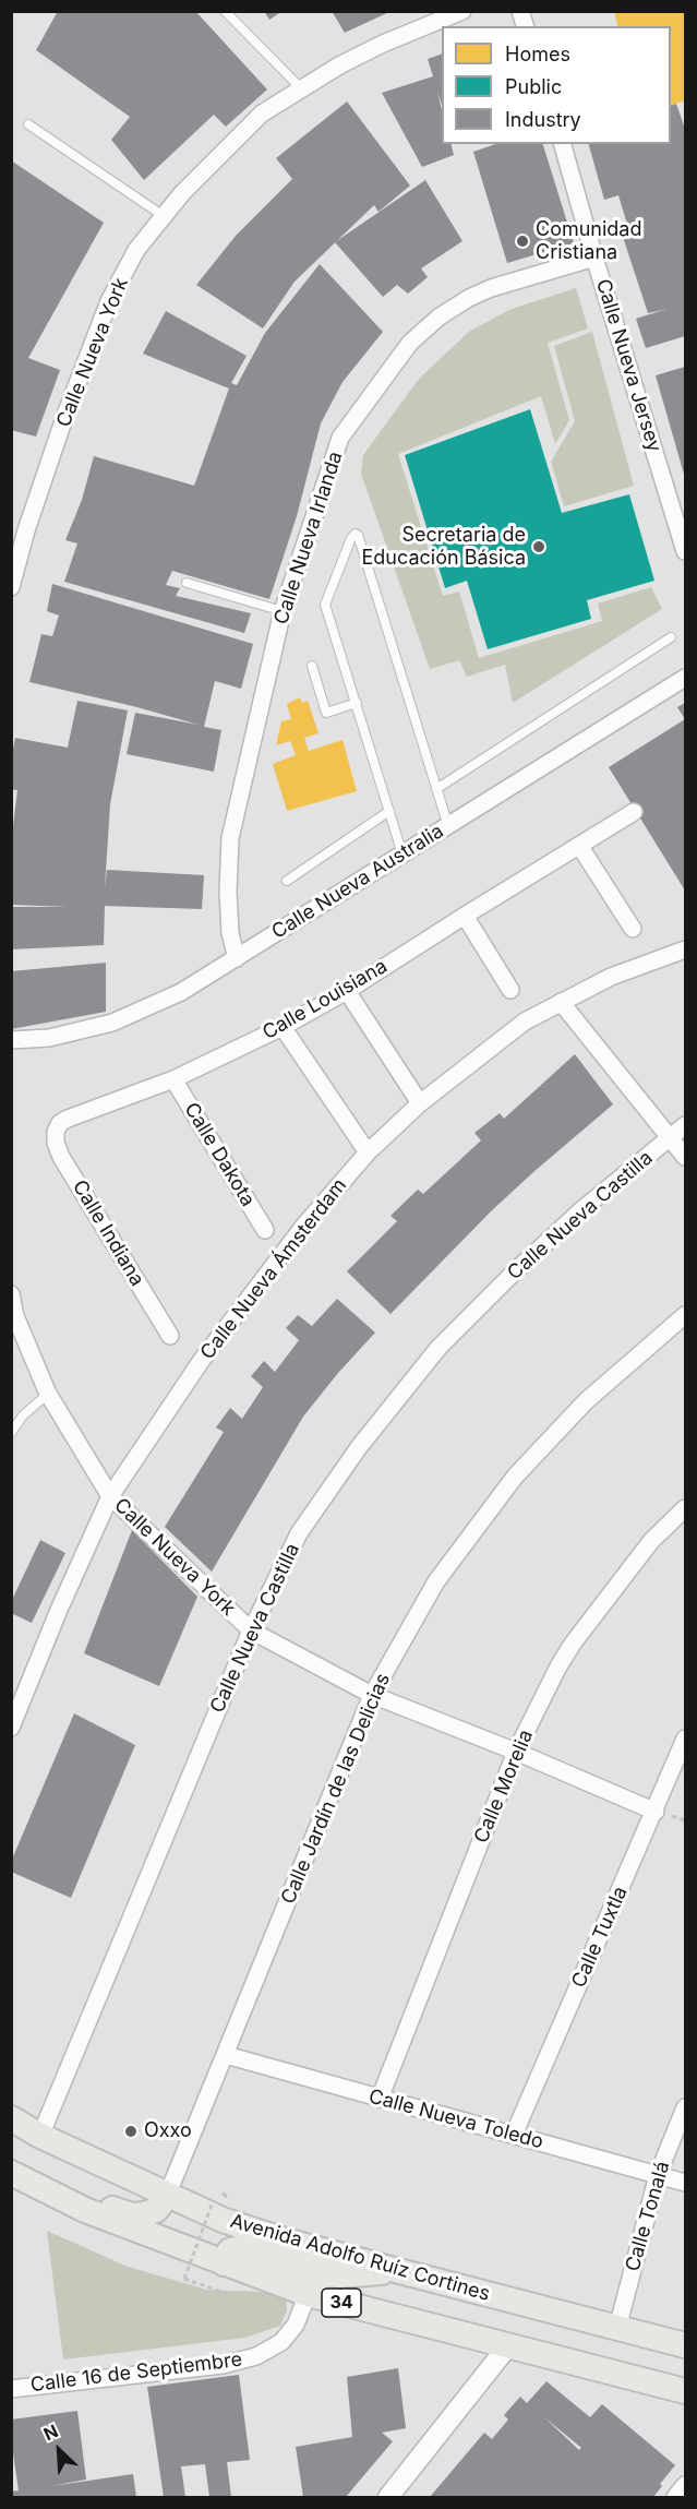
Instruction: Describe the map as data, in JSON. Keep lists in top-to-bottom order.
{
  "streets": {
    "main road": ["Avenida Adolfo Ruíz Cortines", "34"],
    "street": [
      "Calle Nueva York",
      "Calle Nueva Jersey",
      "Calle Nueva Irlanda",
      "Calle Nueva Australia",
      "Calle Louisiana",
      "Calle Dakota",
      "Calle Nueva Castilla",
      "Calle Indiana",
      "Calle Nueva Ámsterdam",
      "Calle Morelia",
      "Calle Jardín de las Delicias",
      "Calle Tuxtla",
      "Calle Nueva Toledo",
      "Calle Tonalá",
      "Calle 16 de Septiembre"
    ]
  },
  "crossings": [
    ["Calle Nueva York", "Calle Nueva Castilla"],
    ["Calle Nueva York", "Calle Nueva Ámsterdam"],
    ["Calle Nueva York", "Calle Morelia"],
    ["Calle Nueva York", "Calle Jardín de las Delicias"],
    ["Calle Nueva York", "Calle Tuxtla"],
    ["Calle Nueva Jersey", "Calle Nueva Irlanda"],
    ["Calle Nueva Irlanda", "Calle Nueva Australia"],
    ["Calle Louisiana", "Calle Dakota"],
    ["Calle Louisiana", "Calle Indiana"],
    ["Calle Nueva Castilla", "Avenida Adolfo Ruíz Cortines"],
    ["Calle Morelia", "Calle Nueva Toledo"],
    ["Calle Jardín de las Delicias", "Calle Nueva Toledo"],
    ["Calle Jardín de las Delicias", "Avenida Adolfo Ruíz Cortines"],
    ["Calle Tuxtla", "Calle Nueva Toledo"],
    ["Calle Nueva Toledo", "Calle Tonalá"],
    ["Calle Tonalá", "Avenida Adolfo Ruíz Cortines"],
    ["34", "Calle 16 de Septiembre"]
  ],
  "places": ["Comunidad Cristiana", "Secretaria de Educación Básica", "Oxxo"],
  "legend": ["Homes", "Public", "Industry"],
  "north": "top left"
}
